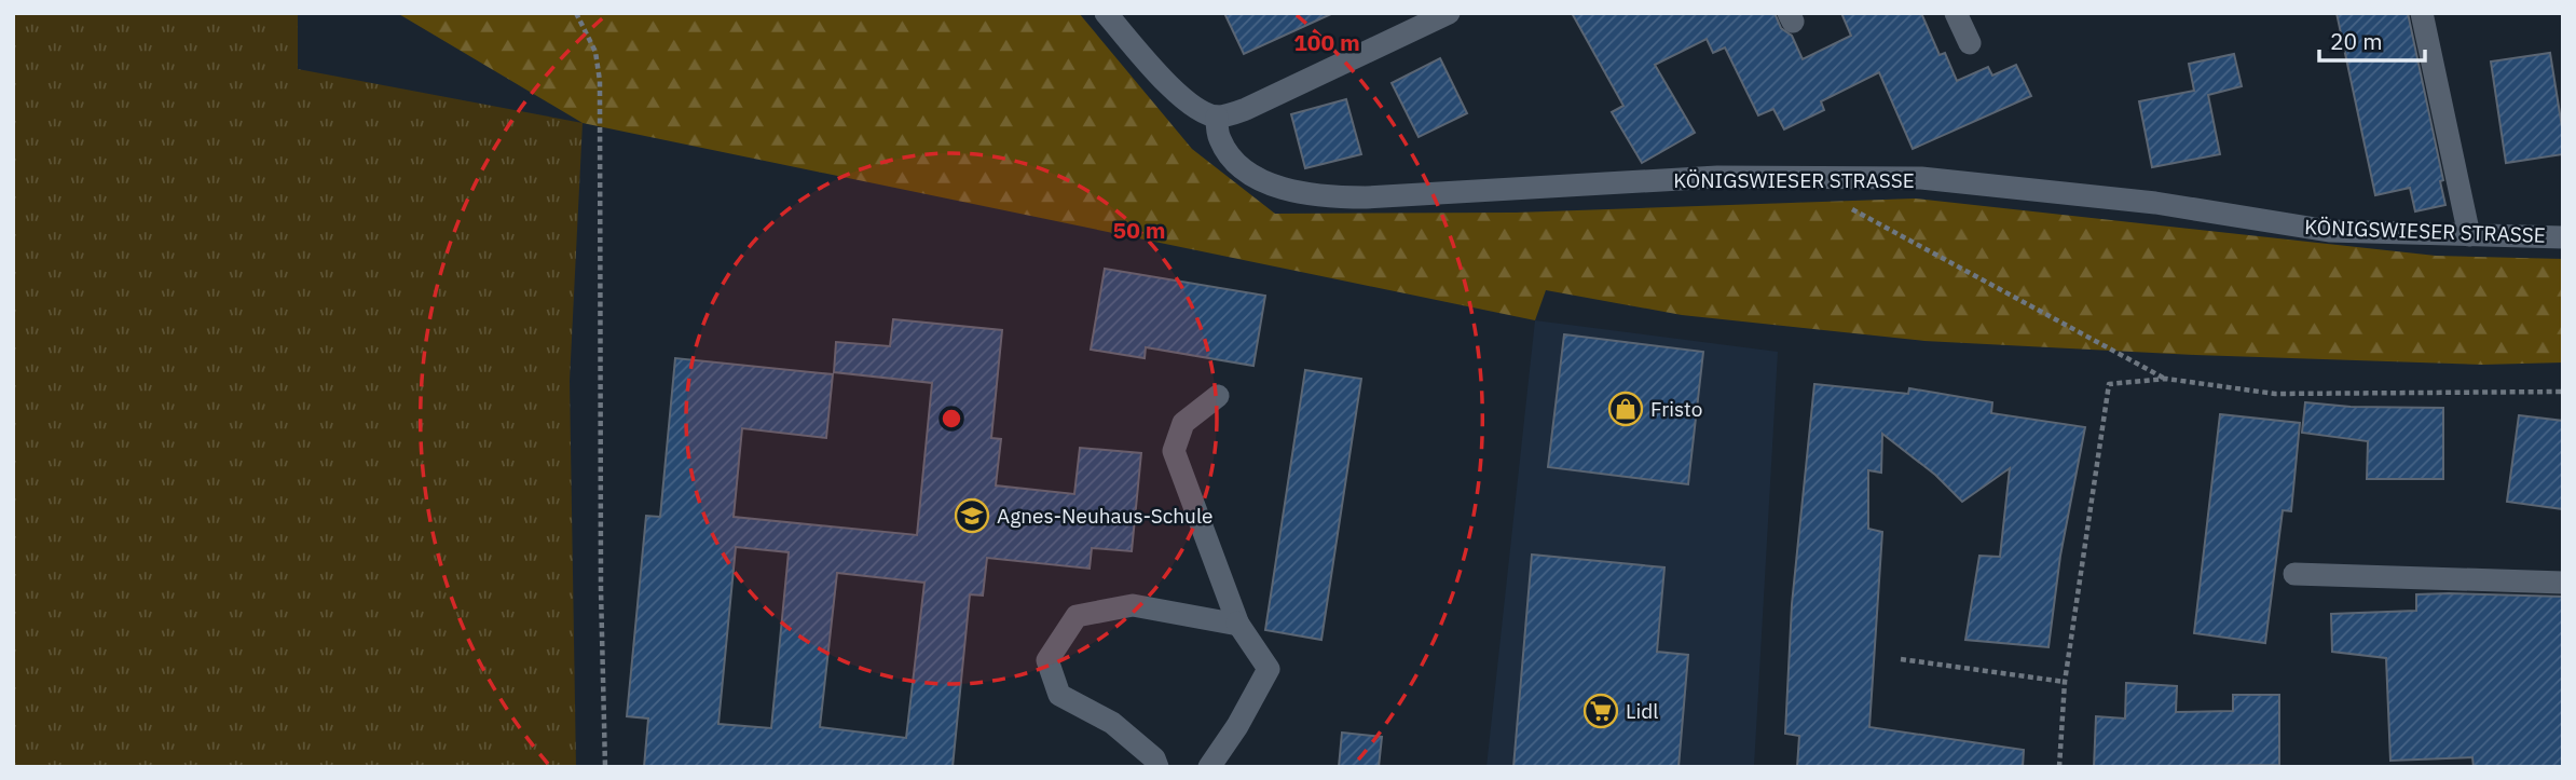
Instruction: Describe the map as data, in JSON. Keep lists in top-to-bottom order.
{
  "streets": {
    "street": ["KÖNIGSWIESER STRASSE"]
  },
  "places": {
    "shop": ["Fristo"],
    "school or university": ["Agnes-Neuhaus-Schule"],
    "supermarket": ["Lidl"]
  },
  "scale_bar": "20 m",
  "rings": ["100 m", "50 m"]
}
